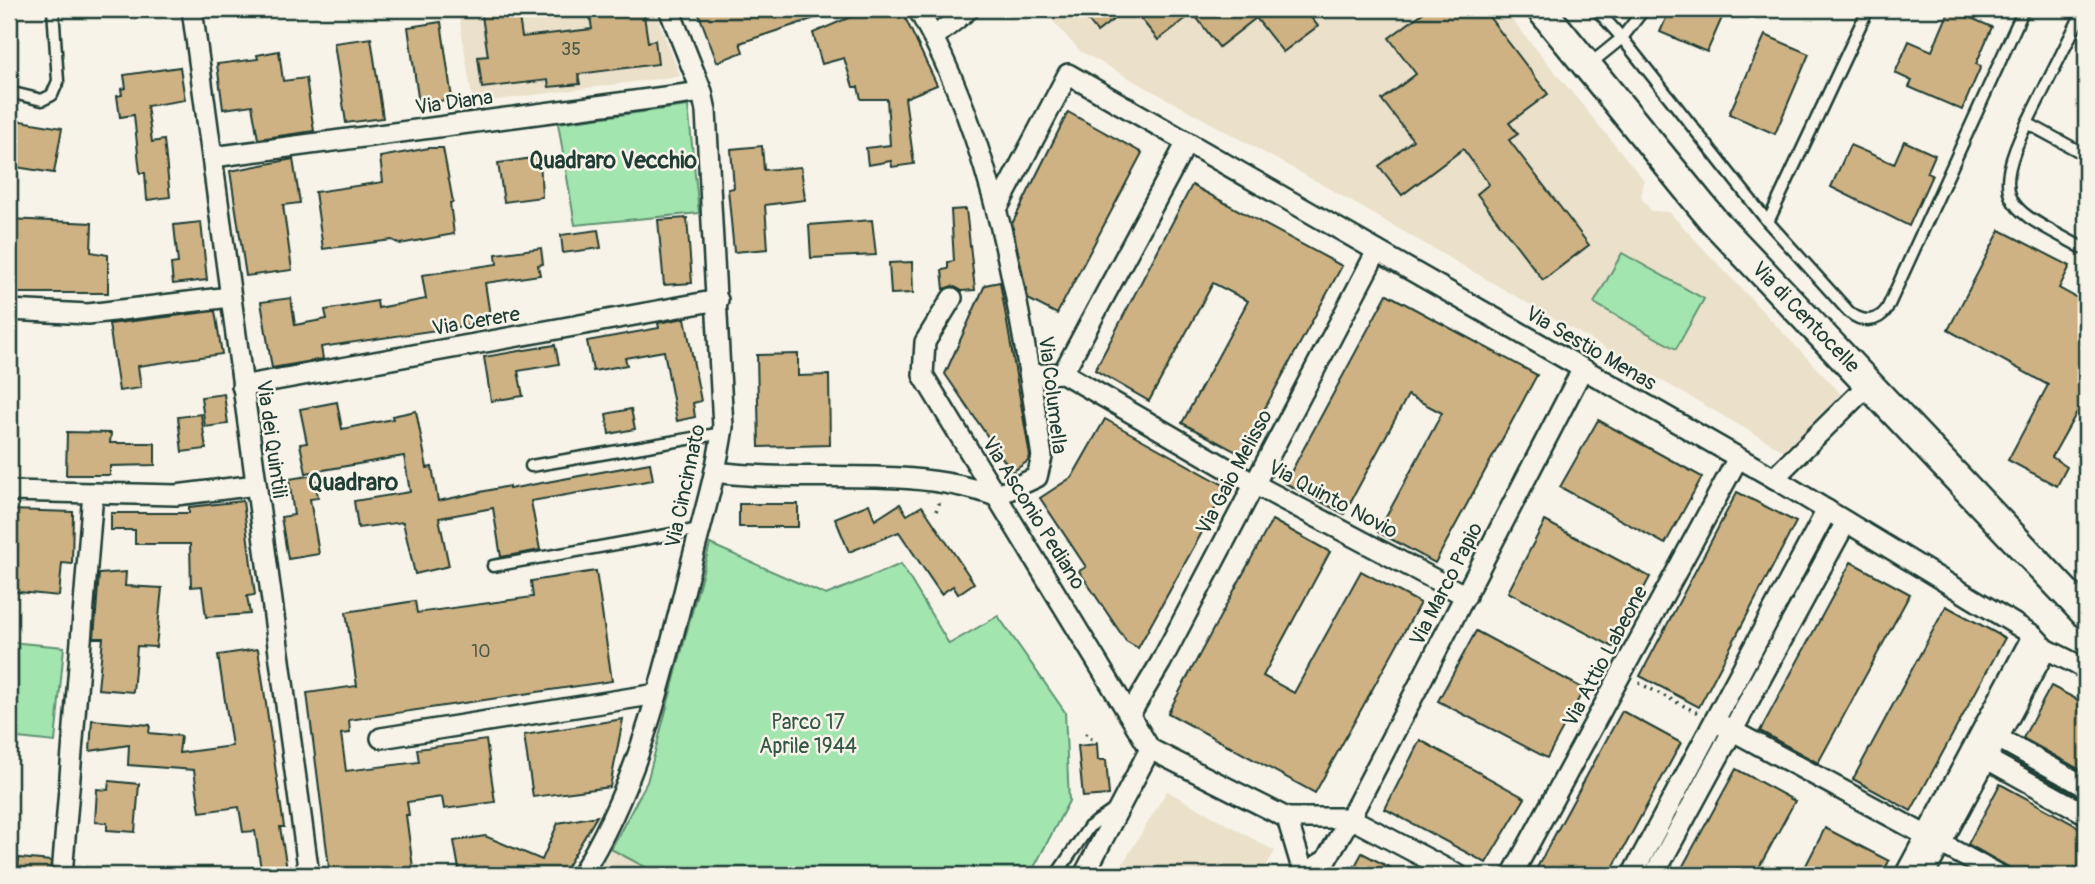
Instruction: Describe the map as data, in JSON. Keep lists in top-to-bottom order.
{
  "streets": {
    "street": [
      "Via Diana",
      "Via di Centocelle",
      "Via Cerere",
      "Via Sestio Menas",
      "Via Columella",
      "Via dei Quintili",
      "Via Gaio Melisso",
      "Via Cincinnato",
      "Via Quinto Novio",
      "Via Asconio Pediano",
      "Via Marco Papio",
      "Via Attio Labeone"
    ]
  },
  "crossings": [
    ["Via Diana", "Via dei Quintili"],
    ["Via Diana", "Via Cincinnato"],
    ["Via Cerere", "Via dei Quintili"],
    ["Via Cerere", "Via Cincinnato"],
    ["Via Sestio Menas", "Via Columella"],
    ["Via Sestio Menas", "Via Gaio Melisso"],
    ["Via Sestio Menas", "Via Marco Papio"],
    ["Via Sestio Menas", "Via Attio Labeone"],
    ["Via Columella", "Via Asconio Pediano"],
    ["Via Gaio Melisso", "Via Quinto Novio"],
    ["Via Gaio Melisso", "Via Asconio Pediano"],
    ["Via Quinto Novio", "Via Marco Papio"]
  ],
  "districts": ["Quadraro Vecchio", "Quadraro"],
  "parks": ["Parco 17 Aprile 1944"],
  "house_numbers": ["35", "10"]
}
